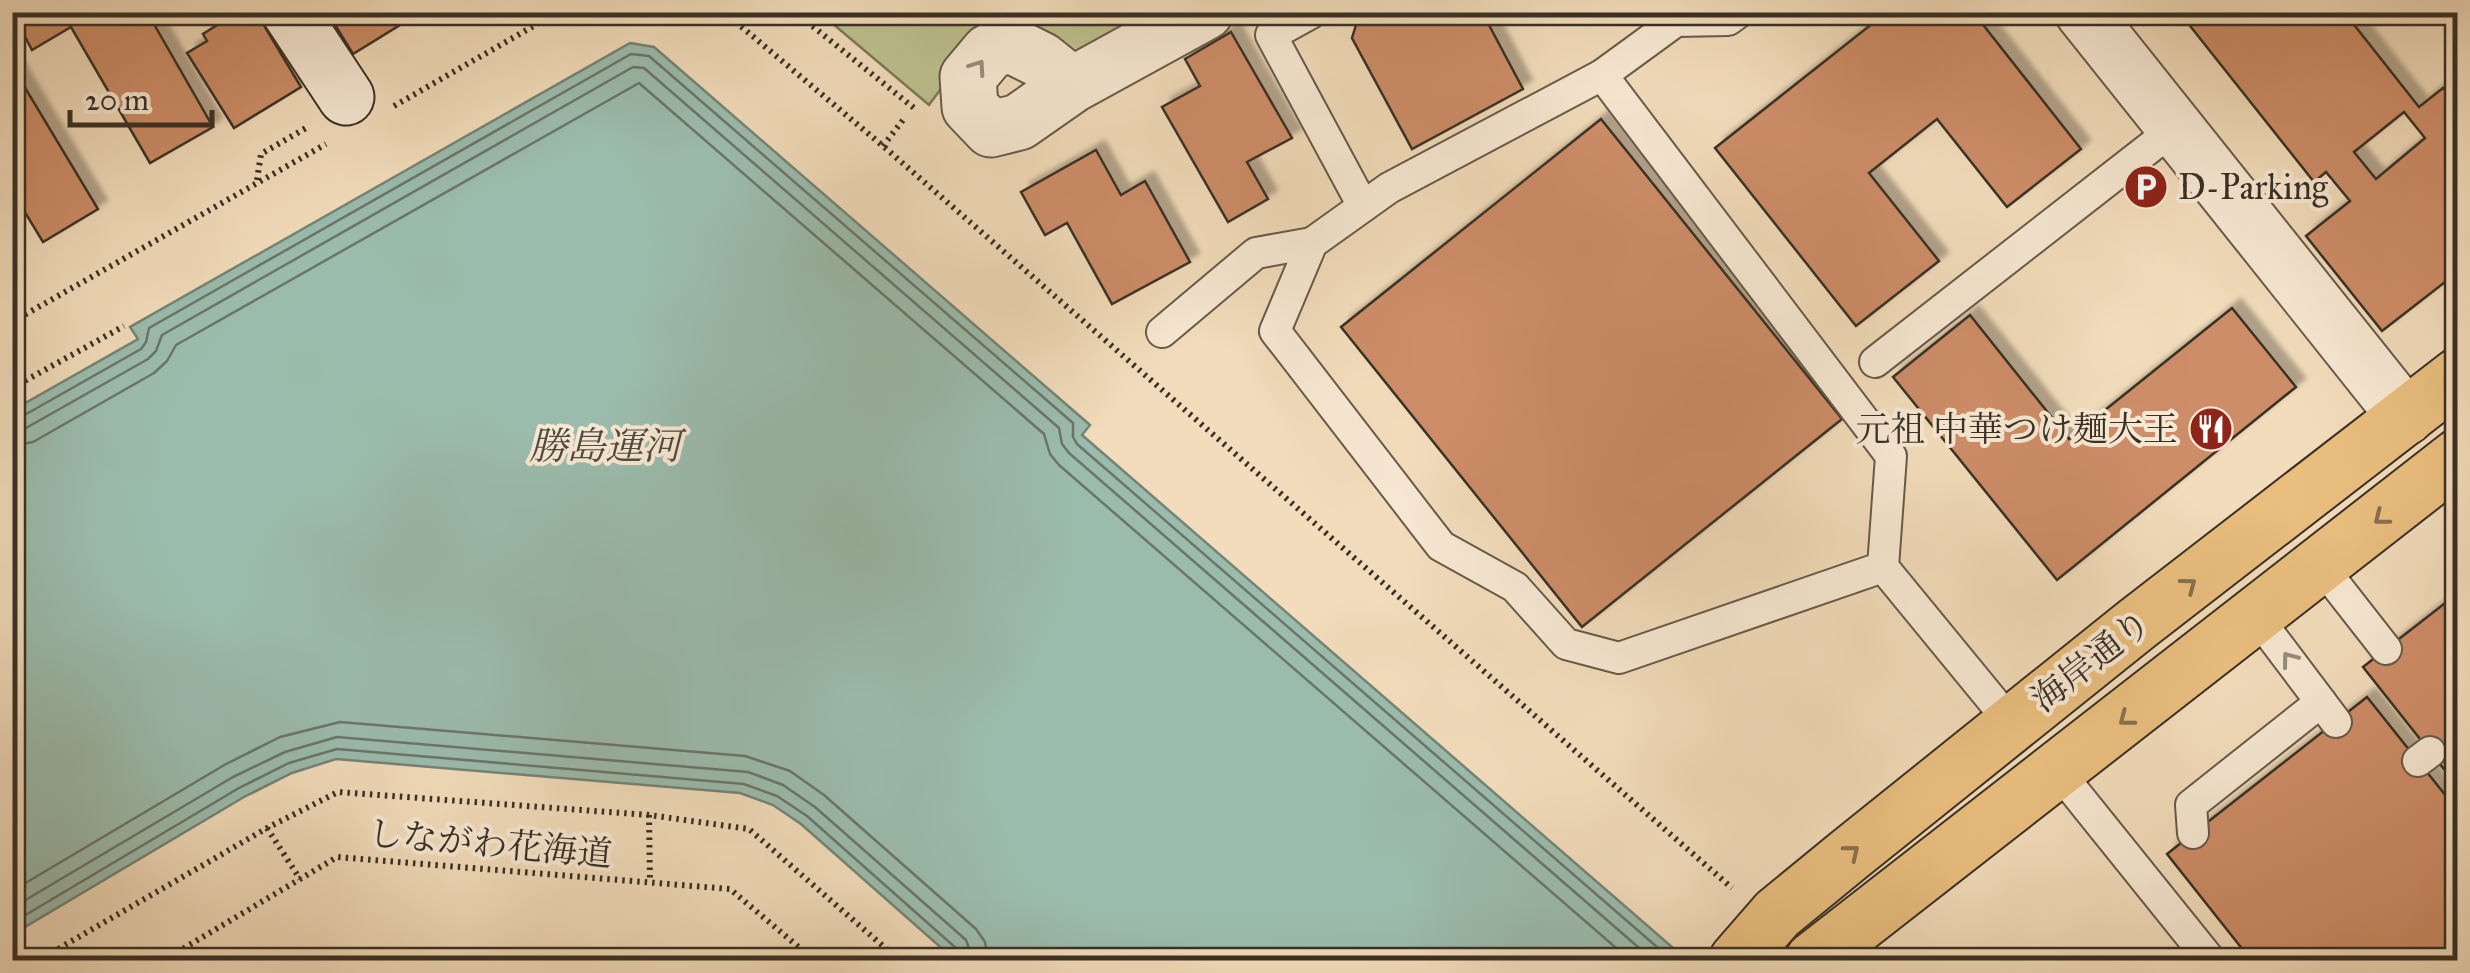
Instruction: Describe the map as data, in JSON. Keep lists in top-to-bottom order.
{
  "streets": {
    "main road": ["海岸通り"],
    "path": ["しながわ花海道"]
  },
  "water": ["勝島運河"],
  "places": {
    "parking": ["D-Parking"],
    "restaurant": ["元祖 中華つけ麺大王"]
  },
  "scale_bar": "20 m"
}
